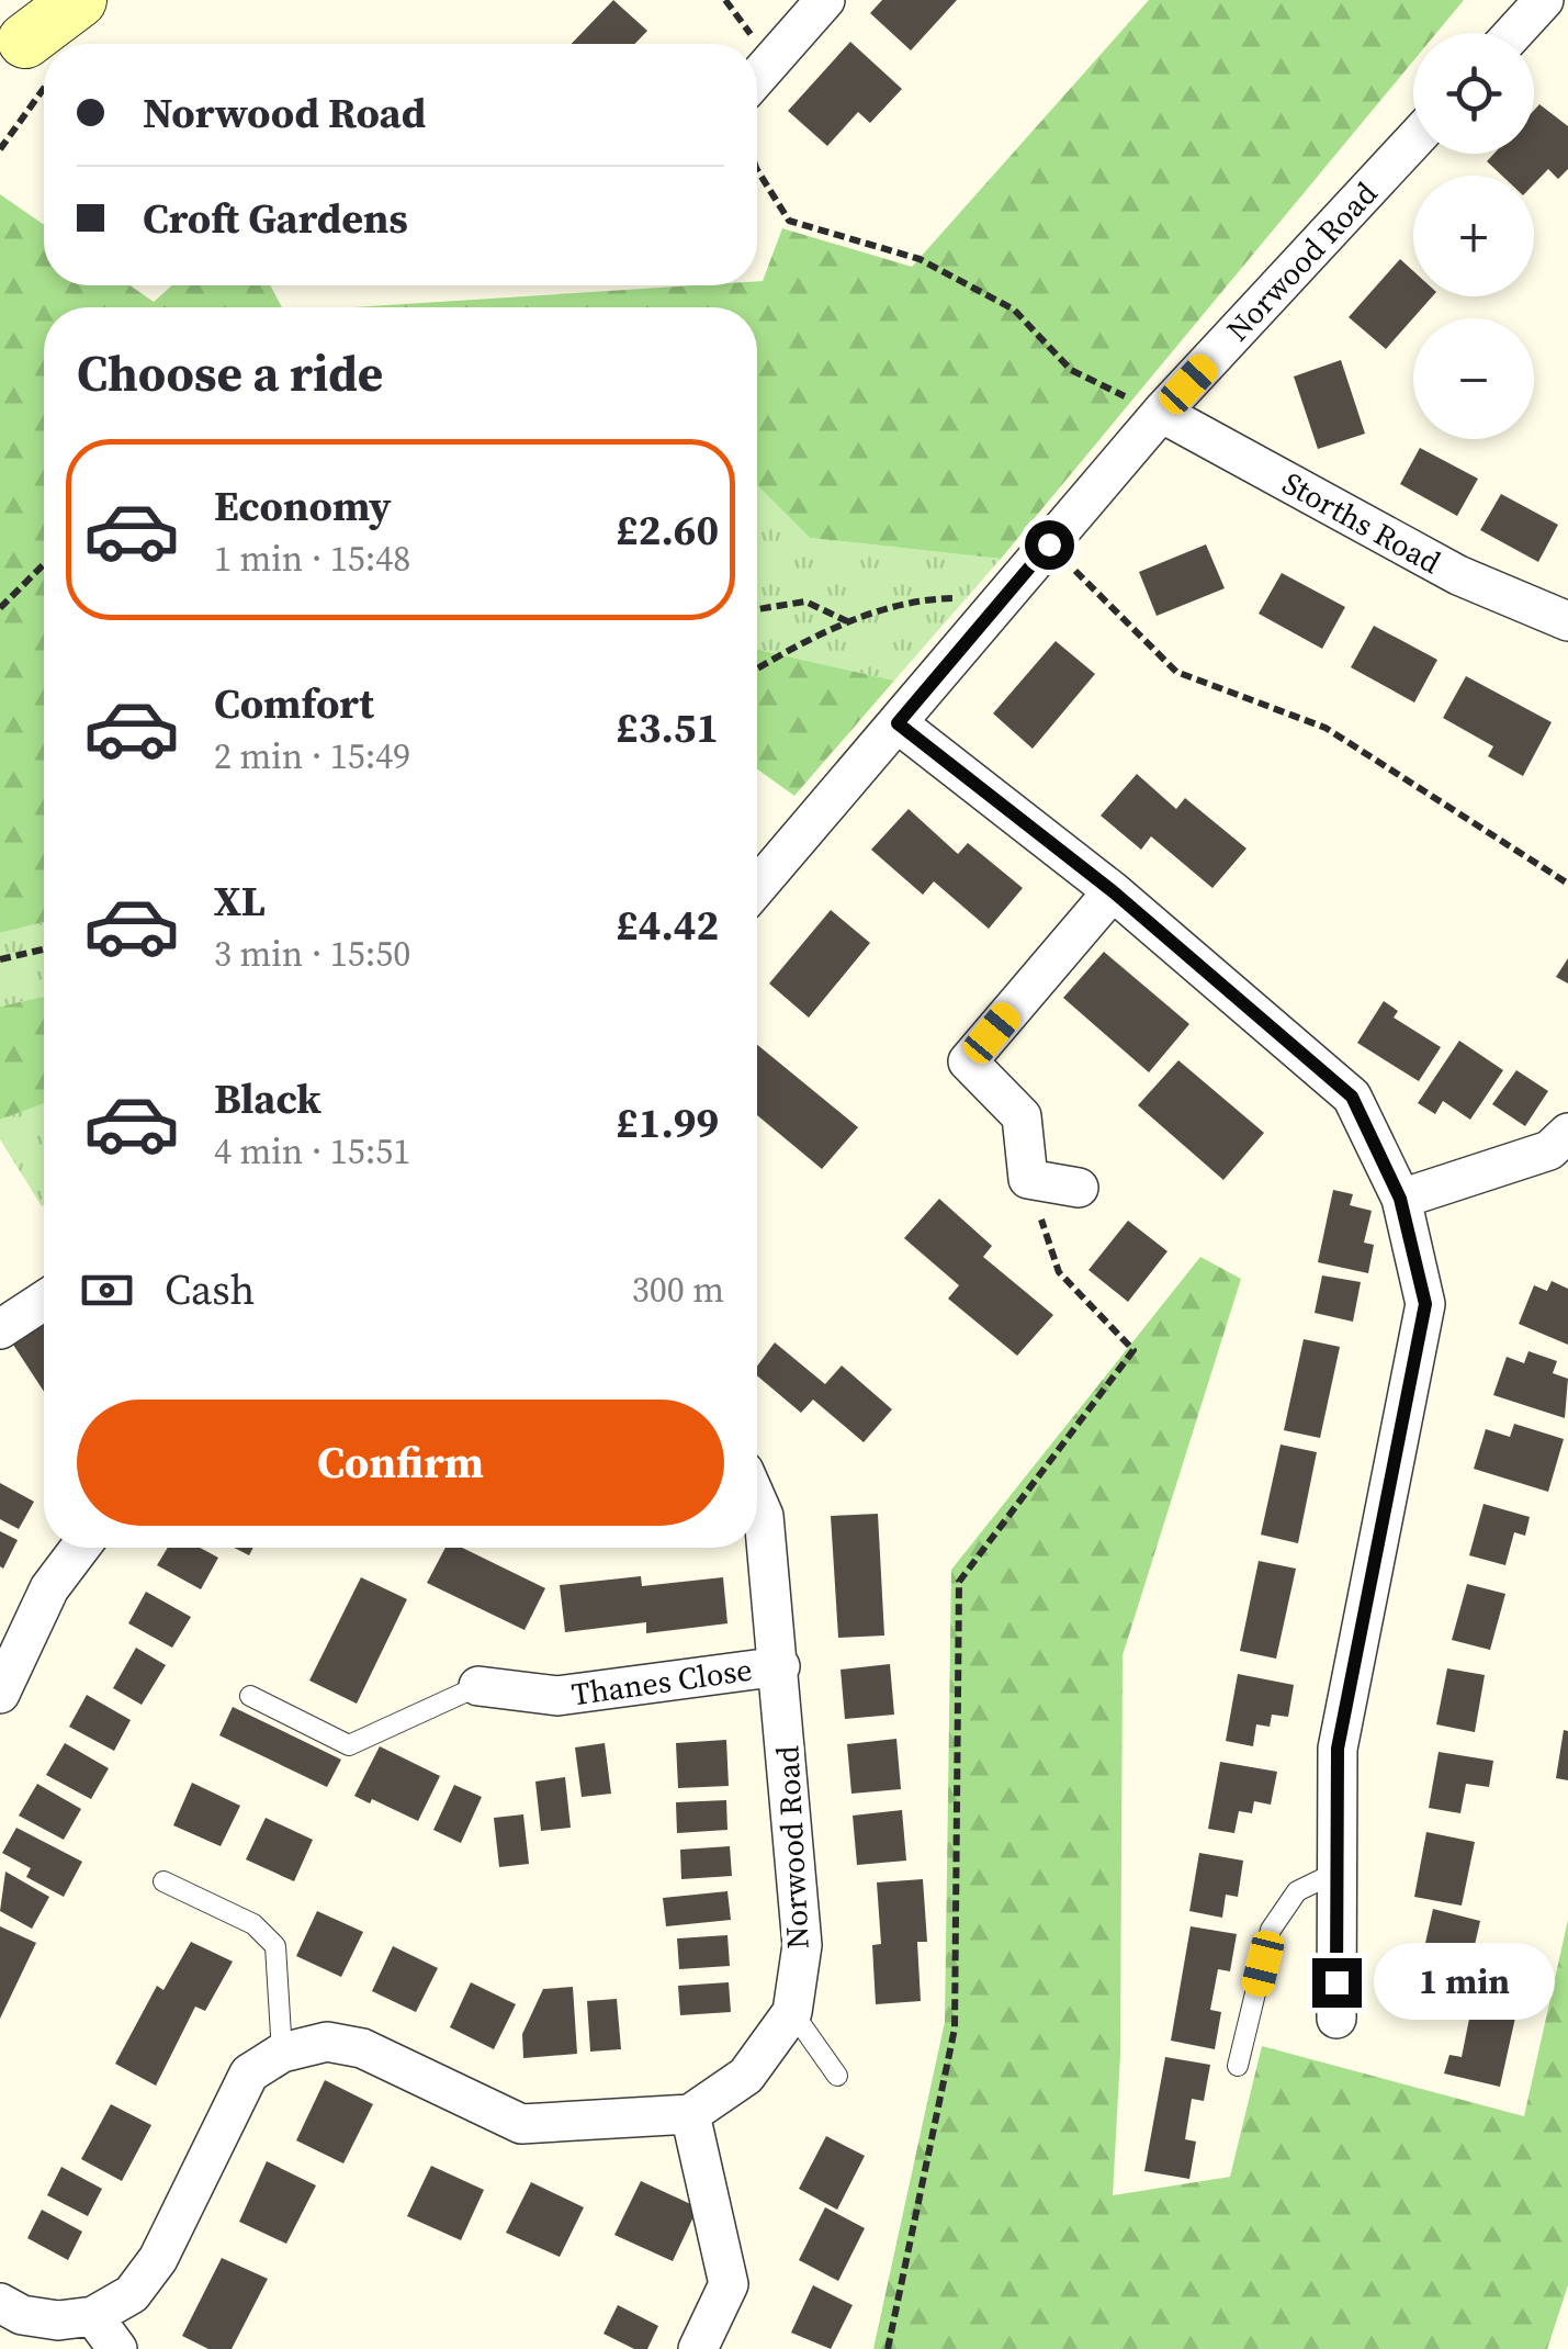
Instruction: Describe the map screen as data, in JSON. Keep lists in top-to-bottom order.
{
  "streets": {
    "street": ["Norwood Road", "Storths Road", "Thanes Close"]
  },
  "crossings": [
    ["Norwood Road", "Storths Road"],
    ["Norwood Road", "Thanes Close"]
  ],
  "page": {
    "map_buttons": ["+", "−"],
    "banner": ["Norwood Road", "Croft Gardens"],
    "heading": "Choose a ride",
    "list": [
      {
        "name": "Economy",
        "note": "1 min · 15:48",
        "value": "£2.60"
      },
      {
        "name": "Comfort",
        "note": "2 min · 15:49",
        "value": "£3.51"
      },
      {
        "name": "XL",
        "note": "3 min · 15:50",
        "value": "£4.42"
      },
      {
        "name": "Black",
        "note": "4 min · 15:51",
        "value": "£1.99"
      }
    ],
    "pay": ["Cash", "300 m"],
    "buttons": "Confirm",
    "bubble": "1 min"
  }
}
